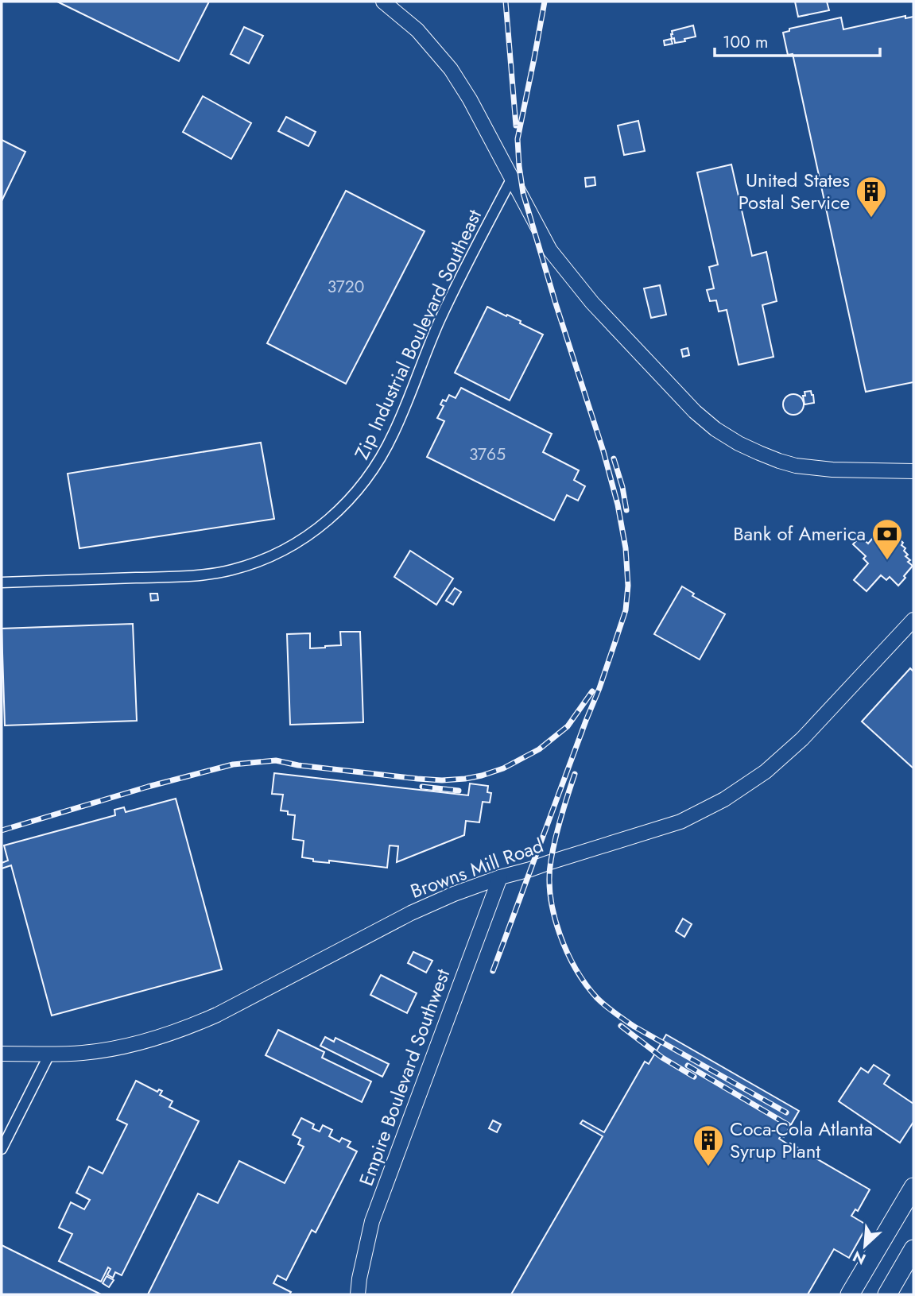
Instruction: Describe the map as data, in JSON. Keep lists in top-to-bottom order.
{
  "streets": {
    "street": ["Zip Industrial Boulevard Southeast", "Browns Mill Road", "Empire Boulevard Southwest"]
  },
  "crossings": [
    ["Browns Mill Road", "Empire Boulevard Southwest"]
  ],
  "places": {
    "building": ["United States Postal Service", "Coca-Cola Atlanta Syrup Plant"],
    "bank": ["Bank of America"]
  },
  "house_numbers": ["3720", "3765"],
  "scale_bar": "100 m",
  "north": "bottom left"
}
